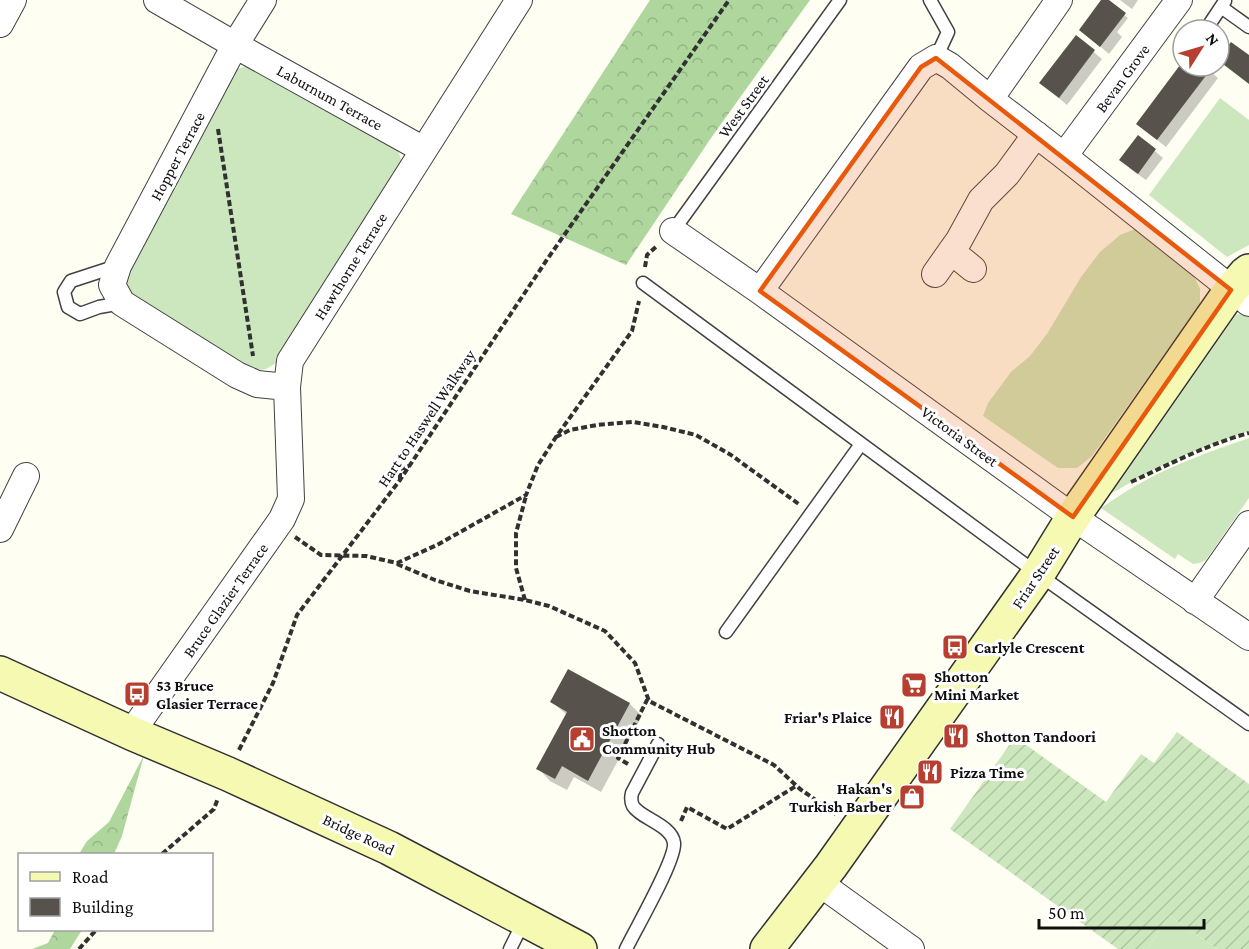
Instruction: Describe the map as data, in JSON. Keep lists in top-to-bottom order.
{
  "streets": {
    "street": [
      "Bevan Grove",
      "Laburnum Terrace",
      "Hopper Terrace",
      "Hawthorne Terrace",
      "Victoria Street",
      "Friar Street",
      "Bruce Glazier Terrace",
      "Bridge Road"
    ],
    "lane": ["West Street"],
    "path": ["Hart to Haswell Walkway"]
  },
  "crossings": [
    ["Laburnum Terrace", "Hopper Terrace"],
    ["Laburnum Terrace", "Hawthorne Terrace"],
    ["West Street", "Victoria Street"],
    ["Hawthorne Terrace", "Bruce Glazier Terrace"],
    ["Hart to Haswell Walkway", "Bridge Road"],
    ["Victoria Street", "Friar Street"],
    ["Bruce Glazier Terrace", "Bridge Road"]
  ],
  "places": {
    "bus stop": ["Carlyle Crescent", "53 Bruce Glasier Terrace"],
    "supermarket": ["Shotton Mini Market"],
    "restaurant": ["Friar's Plaice", "Shotton Tandoori", "Pizza Time"],
    "public building": ["Shotton Community Hub"],
    "shop": ["Hakan's Turkish Barber"]
  },
  "legend": ["Road", "Building"],
  "scale_bar": "50 m",
  "north": "top right"
}
